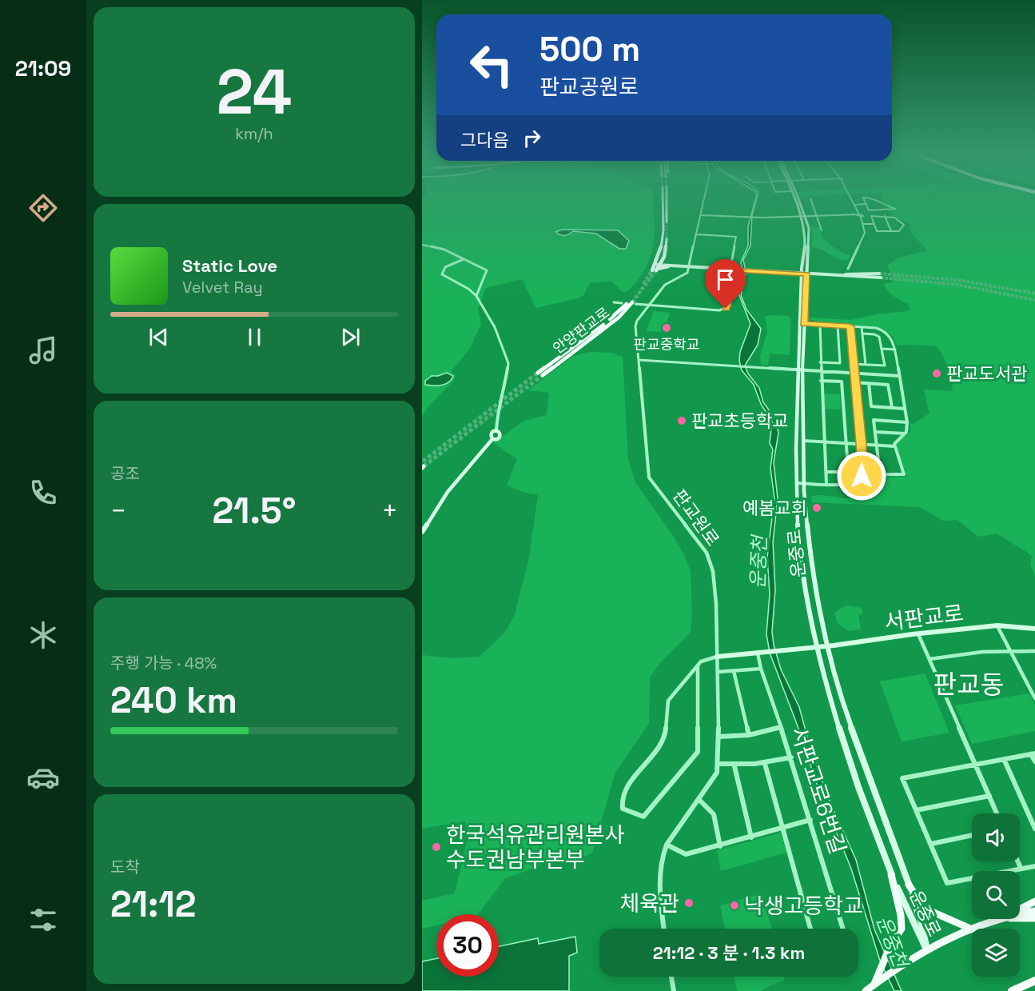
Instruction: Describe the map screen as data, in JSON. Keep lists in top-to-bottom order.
{
  "streets": {
    "main road": ["안양판교로", "운중로", "서판교로"],
    "street": ["판교원로", "서판교로6번길"]
  },
  "crossings": [
    ["운중로", "서판교로"]
  ],
  "districts": ["판교동"],
  "water": ["운중천"],
  "places": [
    "판교중학교",
    "판교도서관",
    "판교초등학교",
    "예봄교회",
    "한국석유관리원본사 수도권남부본부",
    "체육관",
    "낙생고등학교"
  ],
  "page": {
    "tabs": "21:09",
    "tile": [
      ["24", "km/h"],
      "공조",
      ["주행 가능 · 48%", "240 km"],
      ["도착", "21:12"]
    ],
    "turn": ["500 m", "판교공원로"],
    "then": "그다음",
    "song": ["Static Love", "Velvet Ray"],
    "heat": ["−", "21.5°", "+"],
    "limit": "30",
    "trip": "21:12 · 3 분 · 1.3 km"
  }
}
